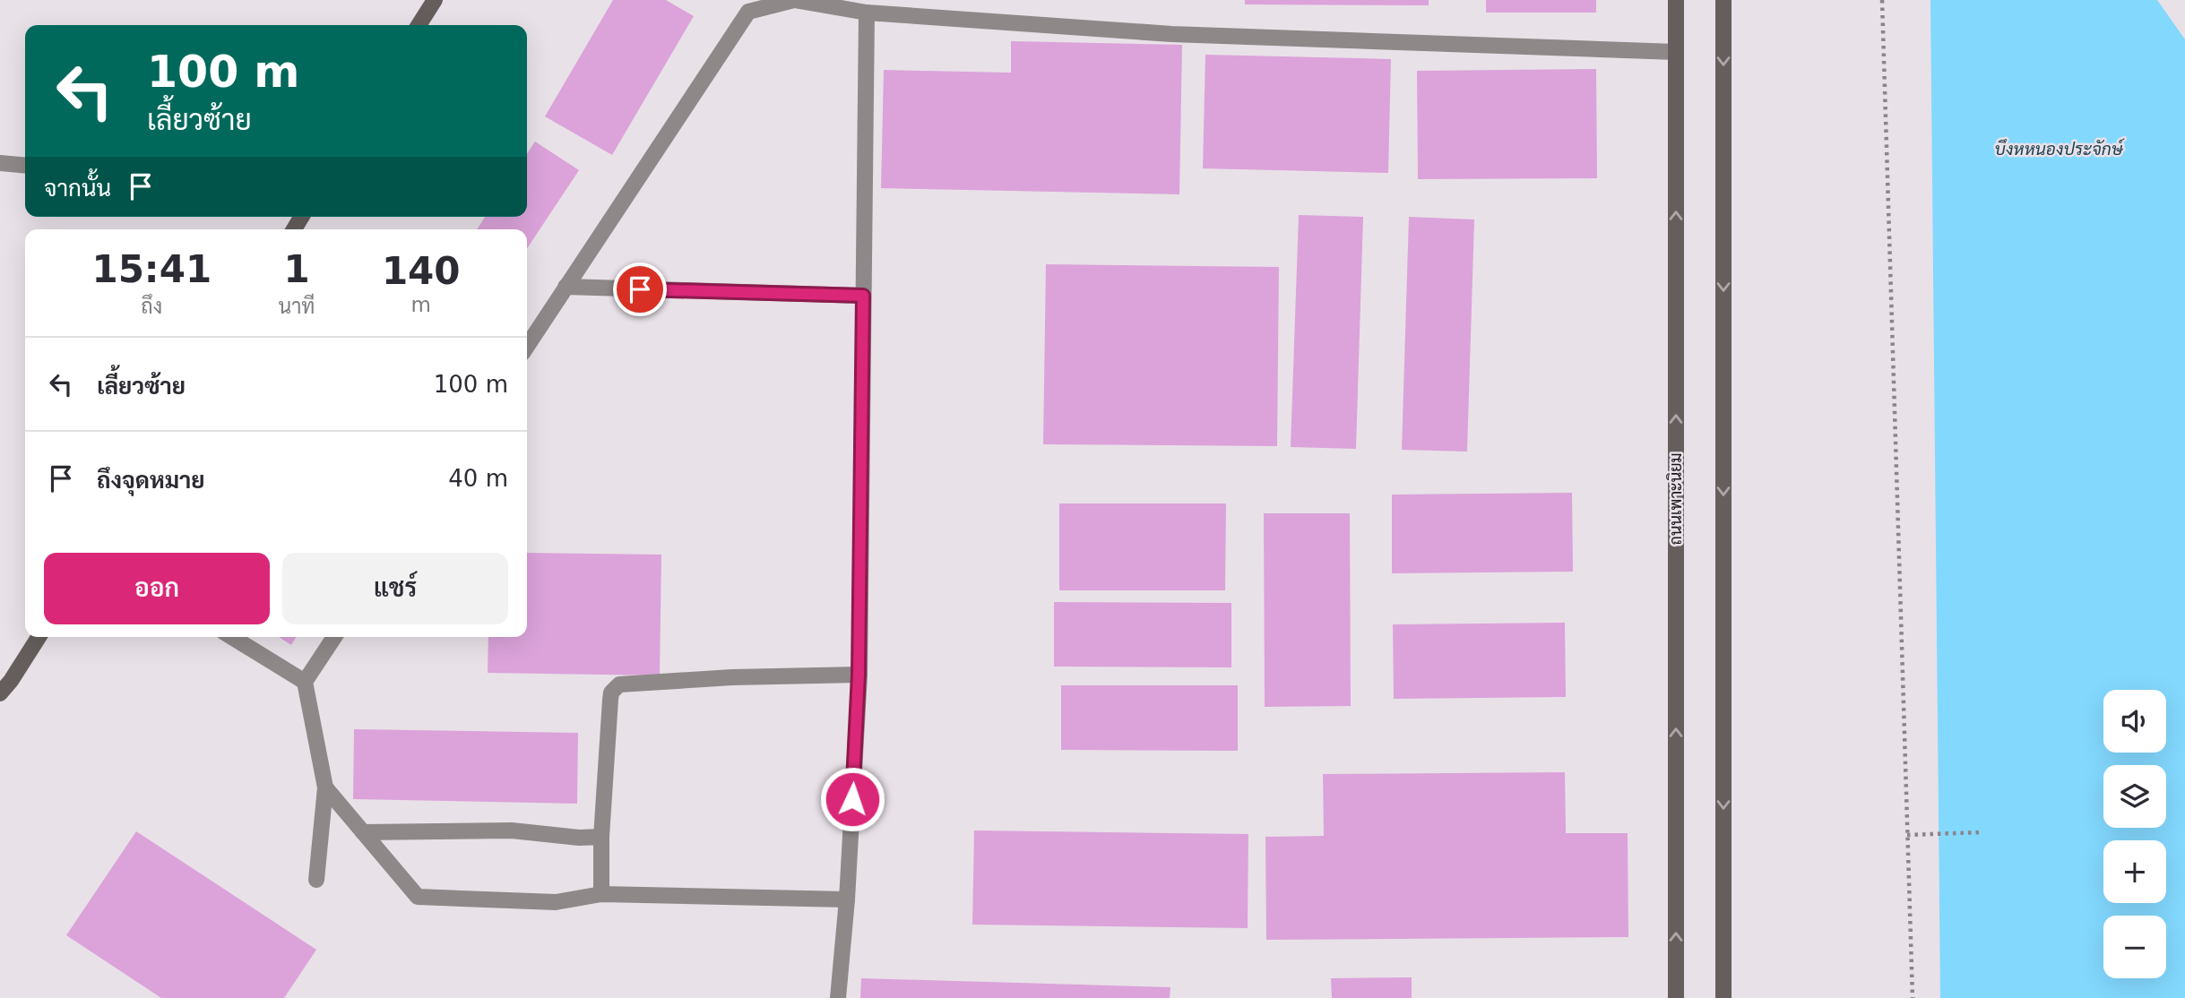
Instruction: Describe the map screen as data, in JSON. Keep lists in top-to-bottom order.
{
  "streets": {
    "street": ["ถนนเพาะนิยม"]
  },
  "water": ["บึงหหนองประจักษ์"],
  "page": {
    "turn": ["100 m", "เลี้ยวซ้าย"],
    "then": "จากนั้น",
    "eta": [
      "15:41",
      "ถึง",
      "1",
      "นาที",
      "140",
      "m"
    ],
    "list": [
      {
        "name": "เลี้ยวซ้าย",
        "value": "100 m"
      },
      {
        "name": "ถึงจุดหมาย",
        "value": "40 m"
      }
    ],
    "buttons": ["ออก", "แชร์"],
    "map_buttons": ["+", "−"]
  }
}
